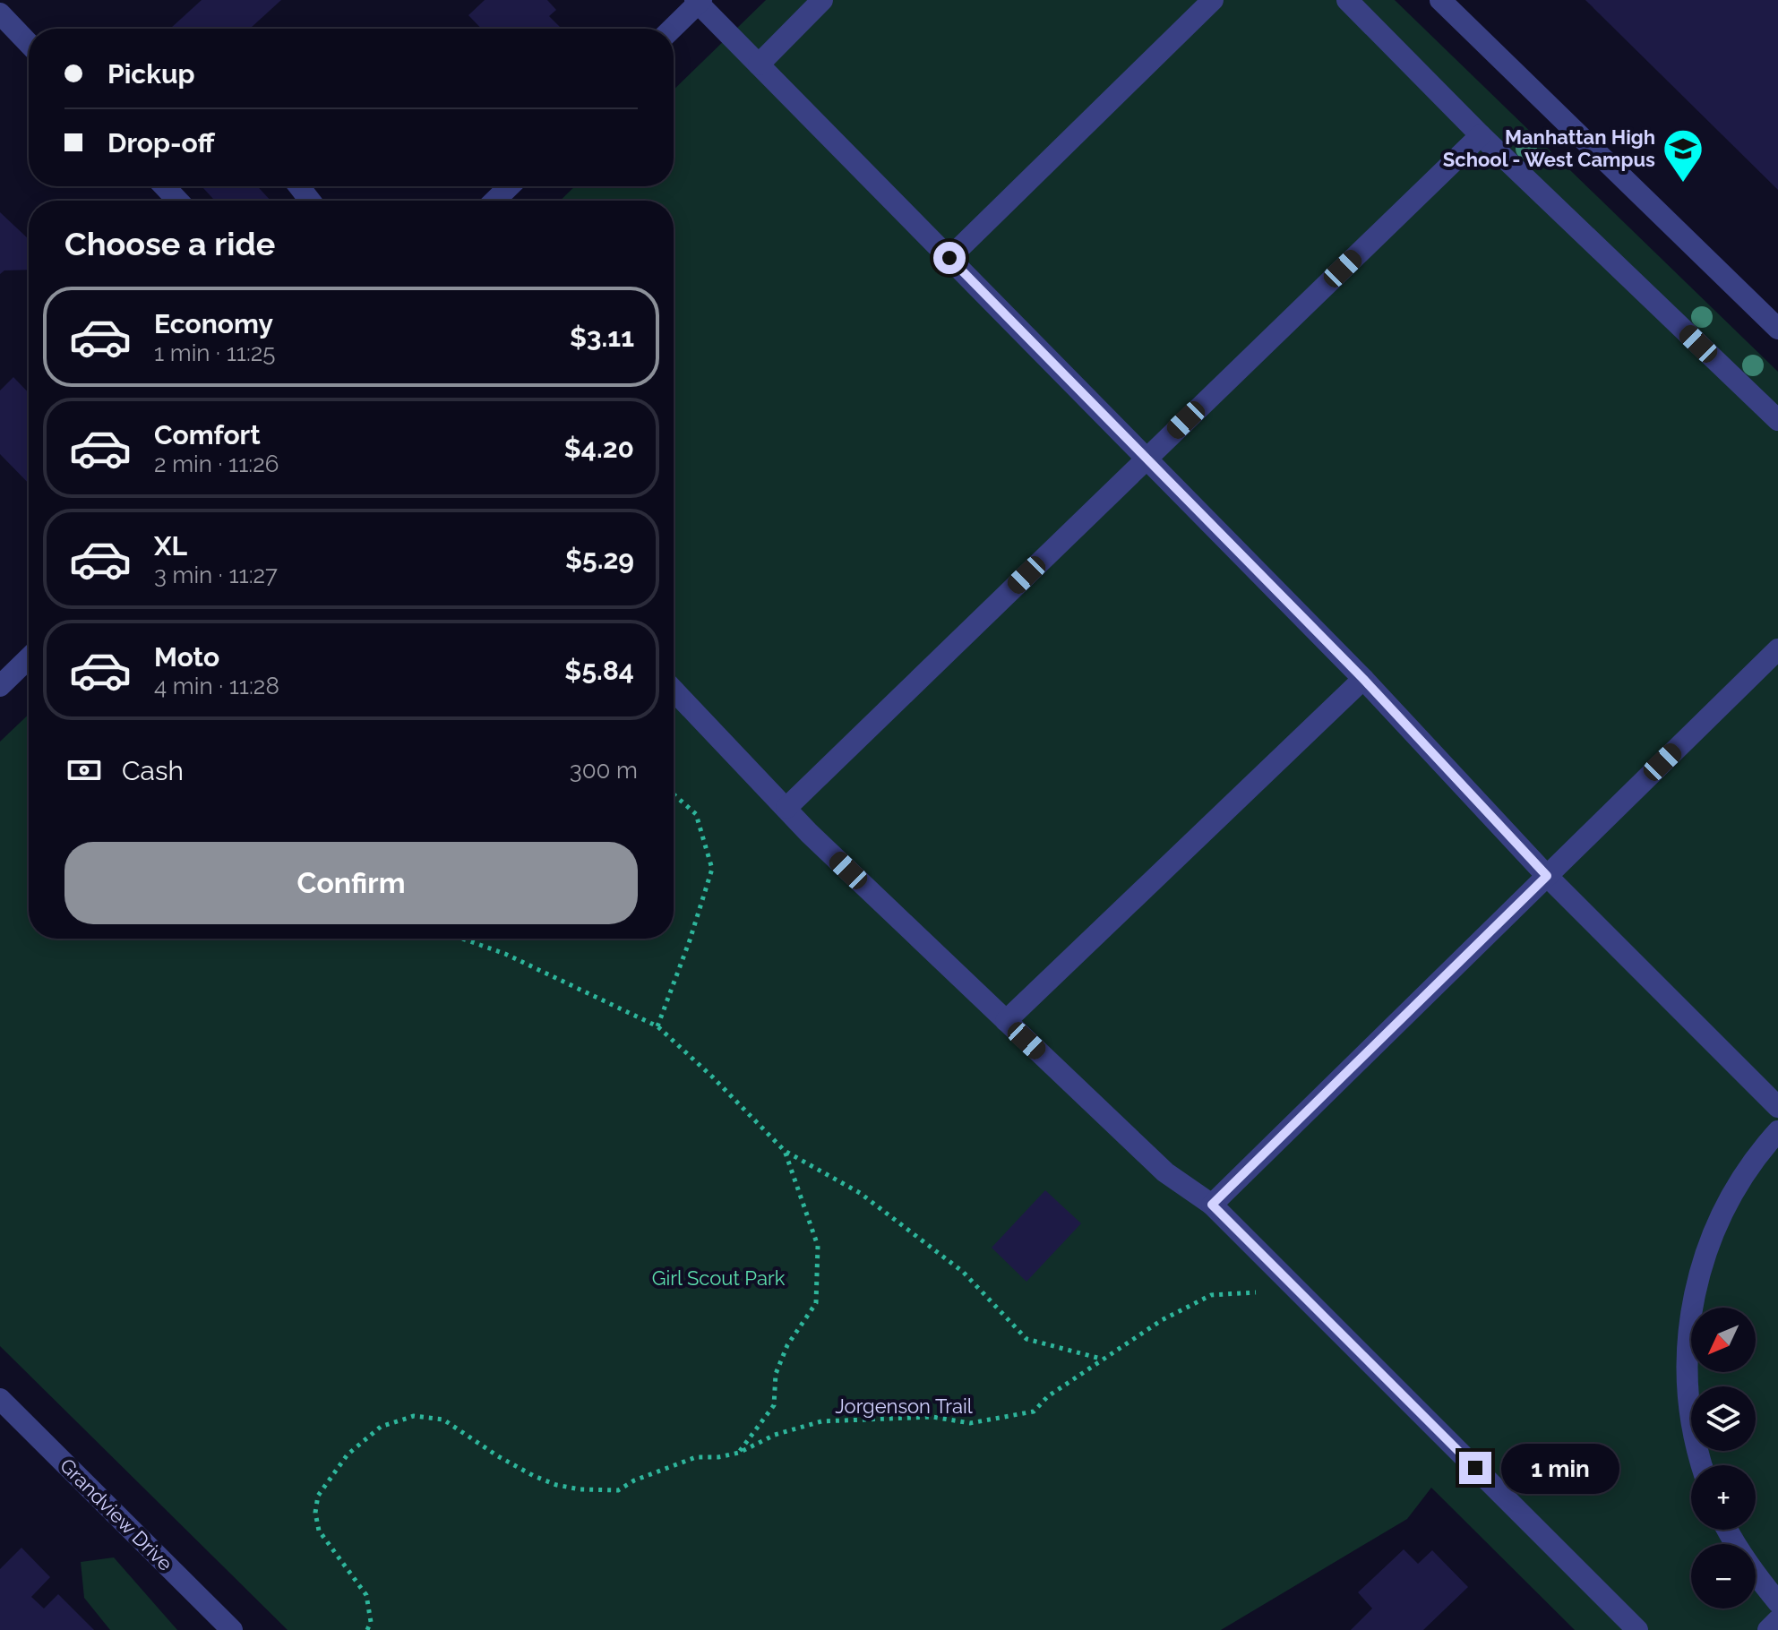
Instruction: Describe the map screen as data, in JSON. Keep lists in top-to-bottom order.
{
  "streets": {
    "street": ["Grandview Drive"],
    "path": ["Jorgenson Trail"]
  },
  "parks": ["Girl Scout Park"],
  "places": {
    "school or university": ["Manhattan High School - West Campus"]
  },
  "north": "bottom left",
  "page": {
    "banner": ["Pickup", "Drop-off"],
    "heading": "Choose a ride",
    "list": [
      {
        "name": "Economy",
        "note": "1 min · 11:25",
        "value": "$3.11"
      },
      {
        "name": "Comfort",
        "note": "2 min · 11:26",
        "value": "$4.20"
      },
      {
        "name": "XL",
        "note": "3 min · 11:27",
        "value": "$5.29"
      },
      {
        "name": "Moto",
        "note": "4 min · 11:28",
        "value": "$5.84"
      }
    ],
    "pay": ["Cash", "300 m"],
    "buttons": "Confirm",
    "map_buttons": ["+", "−"],
    "bubble": "1 min"
  }
}
